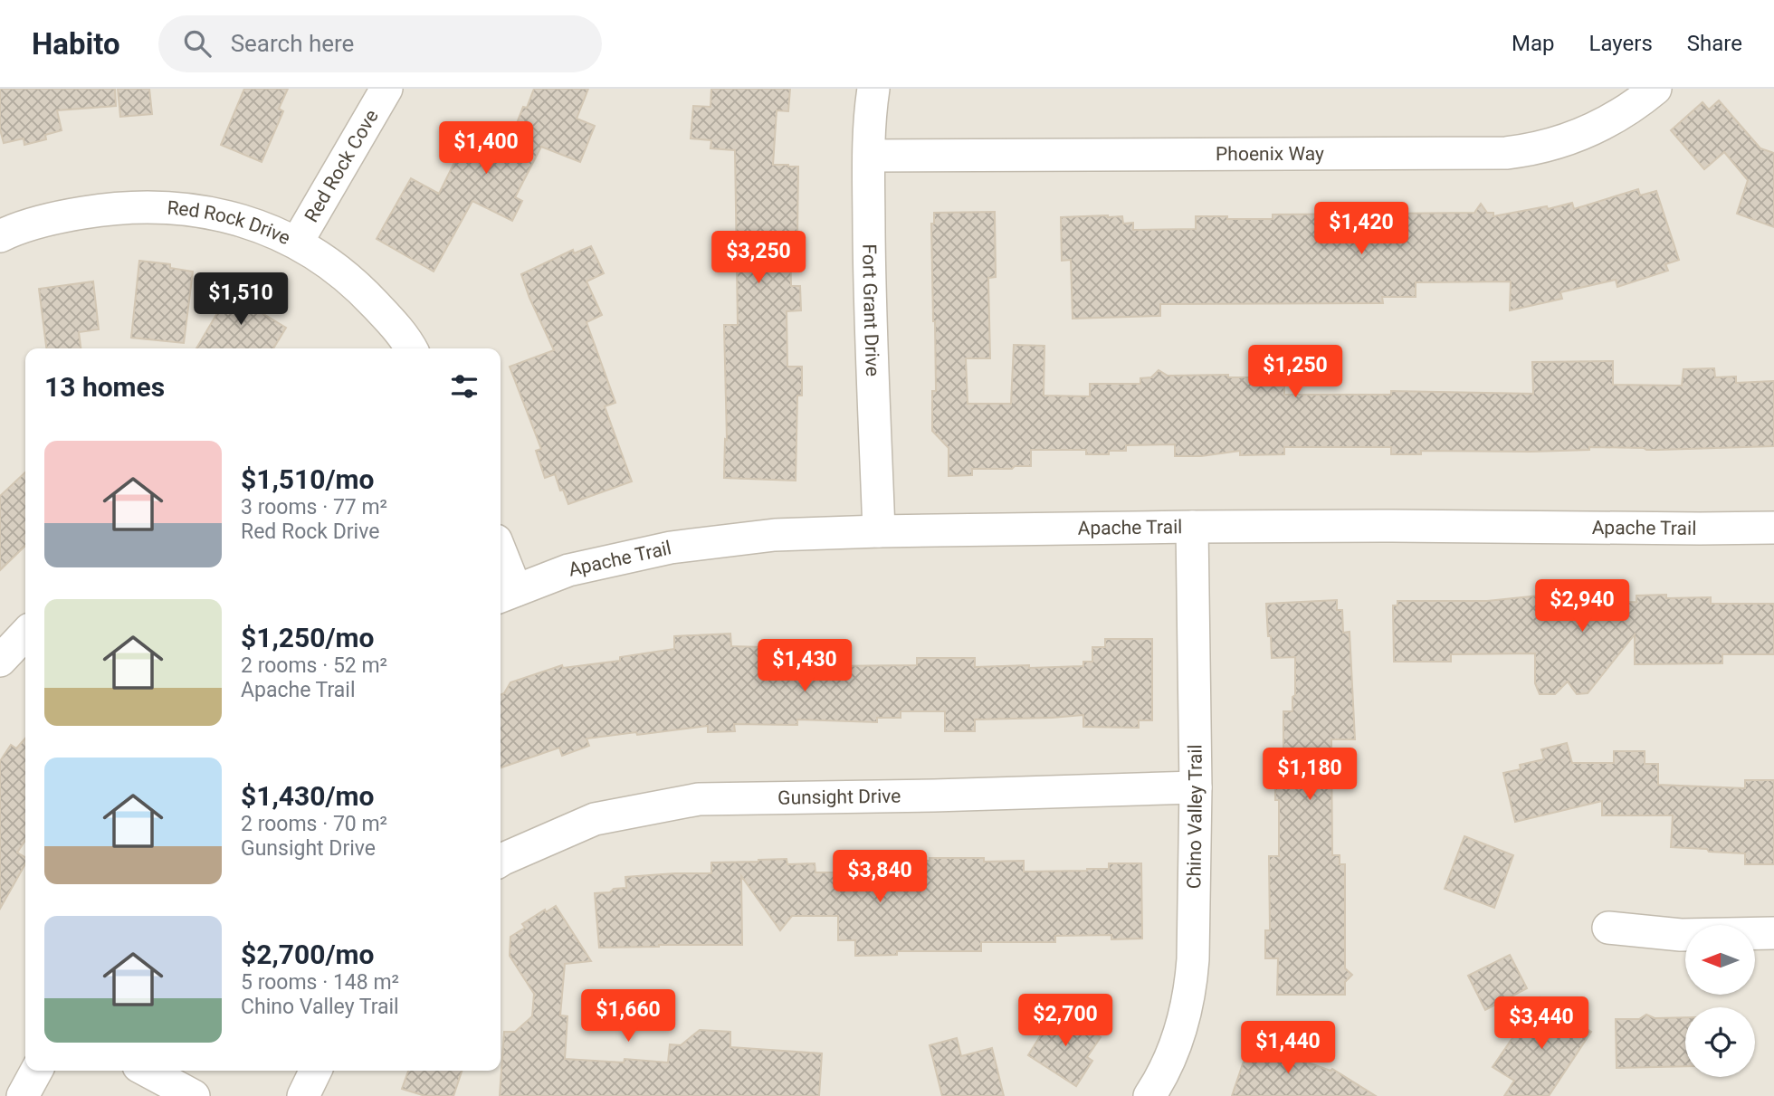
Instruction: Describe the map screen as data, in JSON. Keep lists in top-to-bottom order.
{
  "streets": {
    "street": [
      "Phoenix Way",
      "Red Rock Cove",
      "Red Rock Drive",
      "Fort Grant Drive",
      "Apache Trail",
      "Gunsight Drive",
      "Chino Valley Trail"
    ]
  },
  "crossings": [
    ["Phoenix Way", "Fort Grant Drive"],
    ["Red Rock Cove", "Red Rock Drive"],
    ["Fort Grant Drive", "Apache Trail"],
    ["Apache Trail", "Chino Valley Trail"],
    ["Gunsight Drive", "Chino Valley Trail"]
  ],
  "north": "left",
  "page": {
    "header": "Habito",
    "search": "Search here",
    "nav": ["Map", "Layers", "Share"],
    "price": [
      "$1,400",
      "$1,420",
      "$3,250",
      "$1,510",
      "$1,250",
      "$2,940",
      "$1,430",
      "$1,180",
      "$3,840",
      "$1,660",
      "$2,700",
      "$3,440",
      "$1,440"
    ],
    "heading": "13 homes",
    "list": [
      {
        "name": "$1,510/mo",
        "note": "3 rooms · 77 m² · Red Rock Drive"
      },
      {
        "name": "$1,250/mo",
        "note": "2 rooms · 52 m² · Apache Trail"
      },
      {
        "name": "$1,430/mo",
        "note": "2 rooms · 70 m² · Gunsight Drive"
      },
      {
        "name": "$2,700/mo",
        "note": "5 rooms · 148 m² · Chino Valley Trail"
      }
    ]
  }
}
